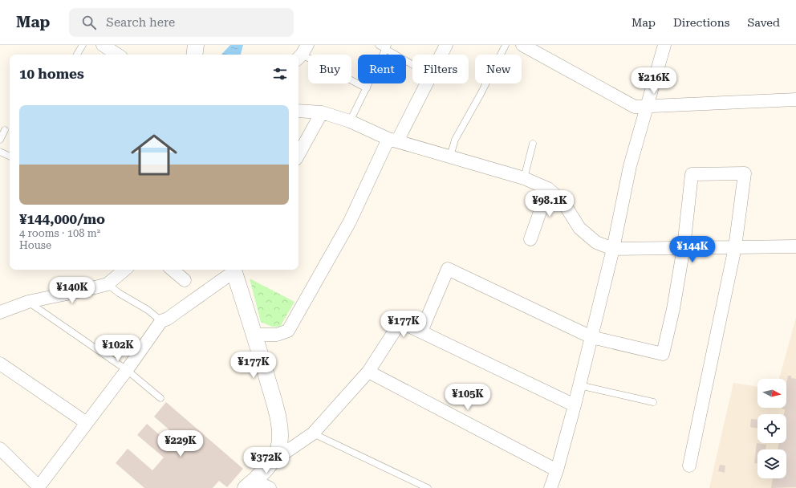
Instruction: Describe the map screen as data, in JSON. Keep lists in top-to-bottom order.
{
  "north": "right",
  "page": {
    "header": "Map",
    "search": "Search here",
    "nav": ["Map", "Directions", "Saved"],
    "chip": [
      "Buy",
      "Rent",
      "Filters",
      "New"
    ],
    "heading": "10 homes",
    "price": [
      "¥216K",
      "¥98.1K",
      "¥144K",
      "¥140K",
      "¥177K",
      "¥102K",
      "¥177K",
      "¥105K",
      "¥229K",
      "¥372K"
    ],
    "list": [
      {
        "name": "¥144,000/mo",
        "note": "4 rooms · 108 m² · House"
      }
    ]
  }
}
